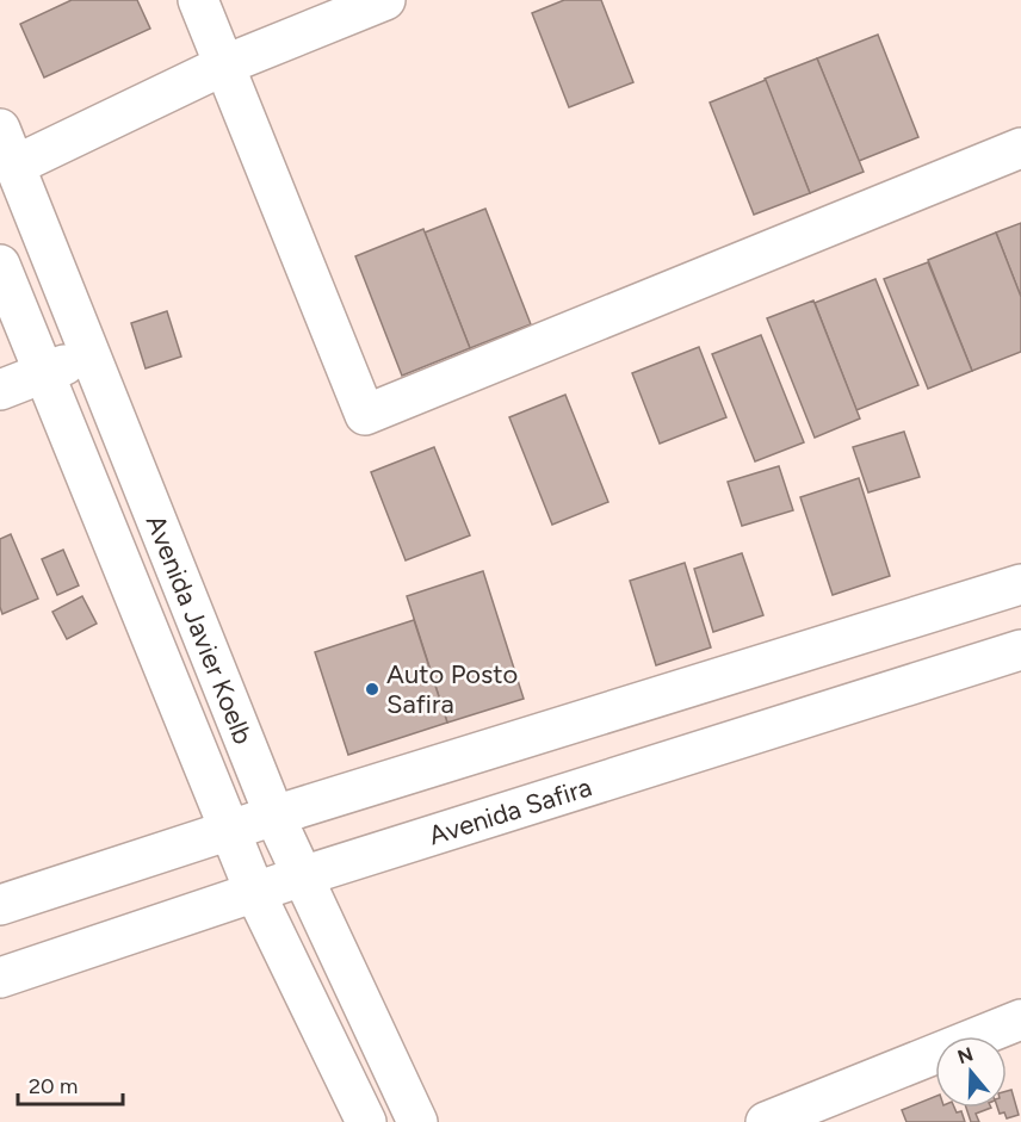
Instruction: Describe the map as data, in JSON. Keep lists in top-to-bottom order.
{
  "streets": {
    "street": ["Avenida Javier Koelb", "Avenida Safira"]
  },
  "crossings": [
    ["Avenida Javier Koelb", "Avenida Safira"]
  ],
  "places": ["Auto Posto Safira"],
  "scale_bar": "20 m",
  "north": "top"
}
